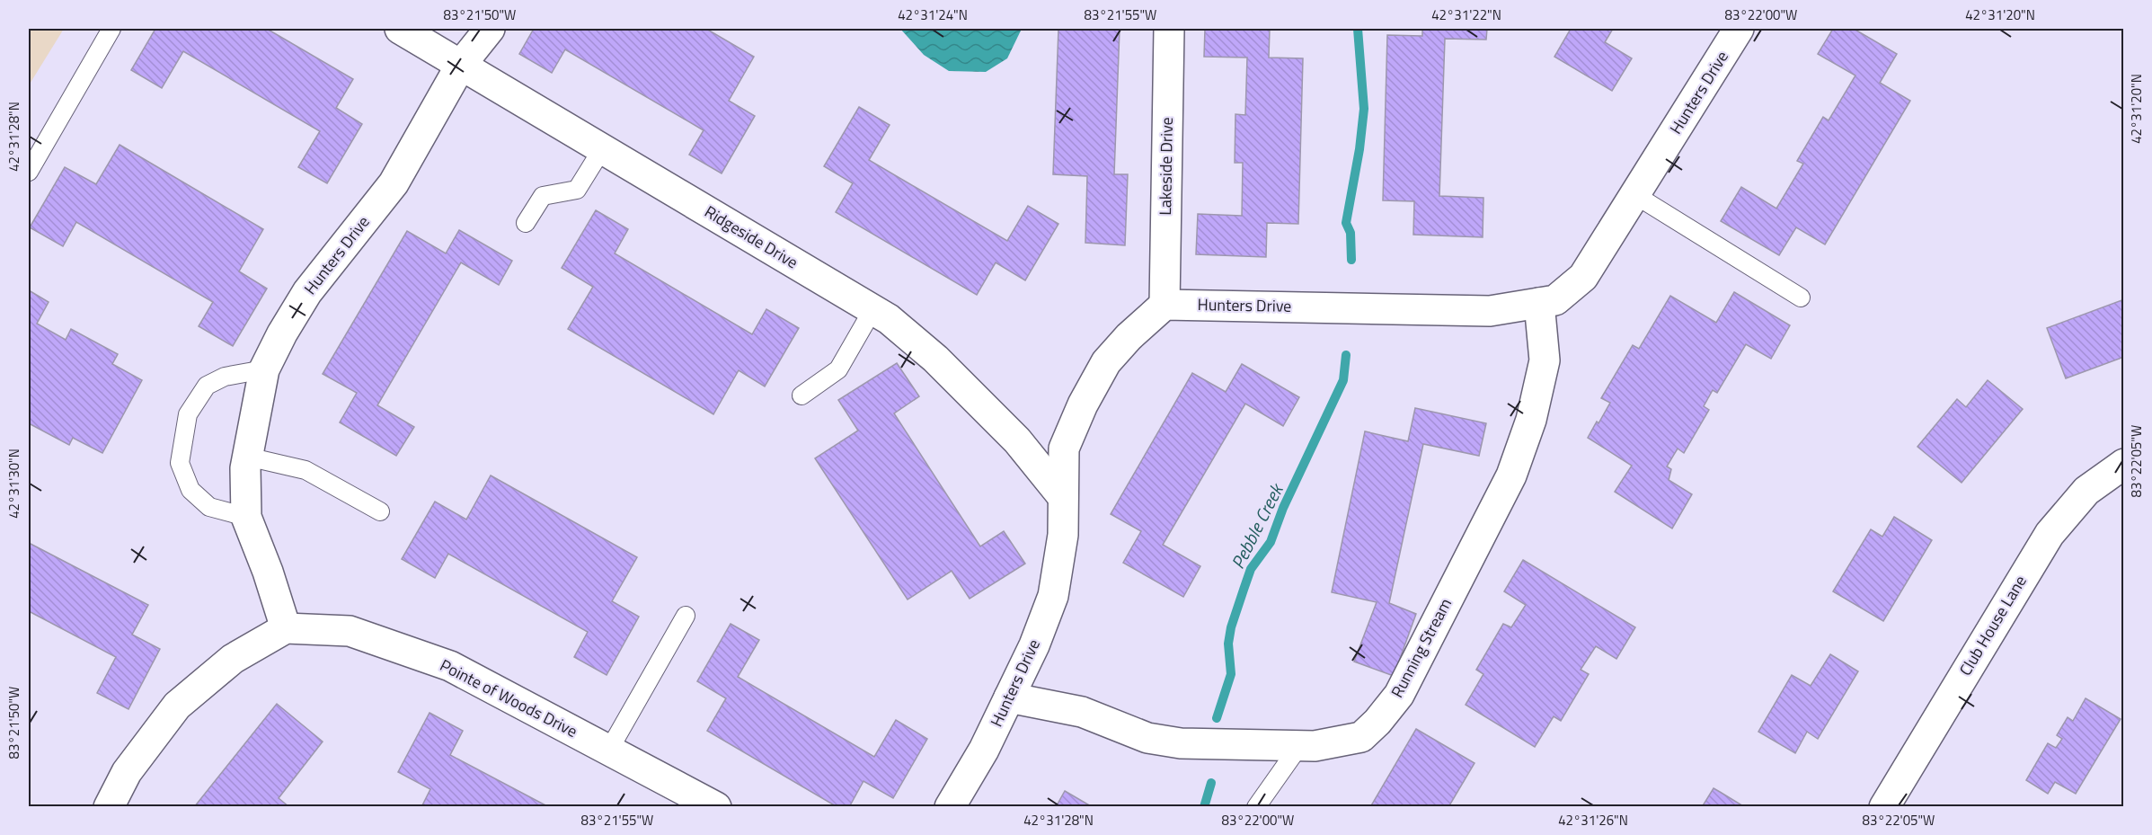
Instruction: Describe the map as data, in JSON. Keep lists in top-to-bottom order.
{
  "streets": {
    "street": [
      "Hunters Drive",
      "Lakeside Drive",
      "Ridgeside Drive",
      "Club House Lane",
      "Running Stream",
      "Pointe of Woods Drive"
    ]
  },
  "crossings": [
    ["Hunters Drive", "Lakeside Drive"],
    ["Hunters Drive", "Ridgeside Drive"],
    ["Hunters Drive", "Running Stream"],
    ["Hunters Drive", "Pointe of Woods Drive"]
  ],
  "water": ["Pebble Creek"],
  "coordinates": [
    "83°21'50\"W",
    "42°31'24\"N",
    "83°21'55\"W",
    "42°31'22\"N",
    "83°22'00\"W",
    "42°31'20\"N",
    "42°31'28\"N",
    "83°22'05\"W",
    "42°31'30\"N",
    "42°31'26\"N"
  ]
}
